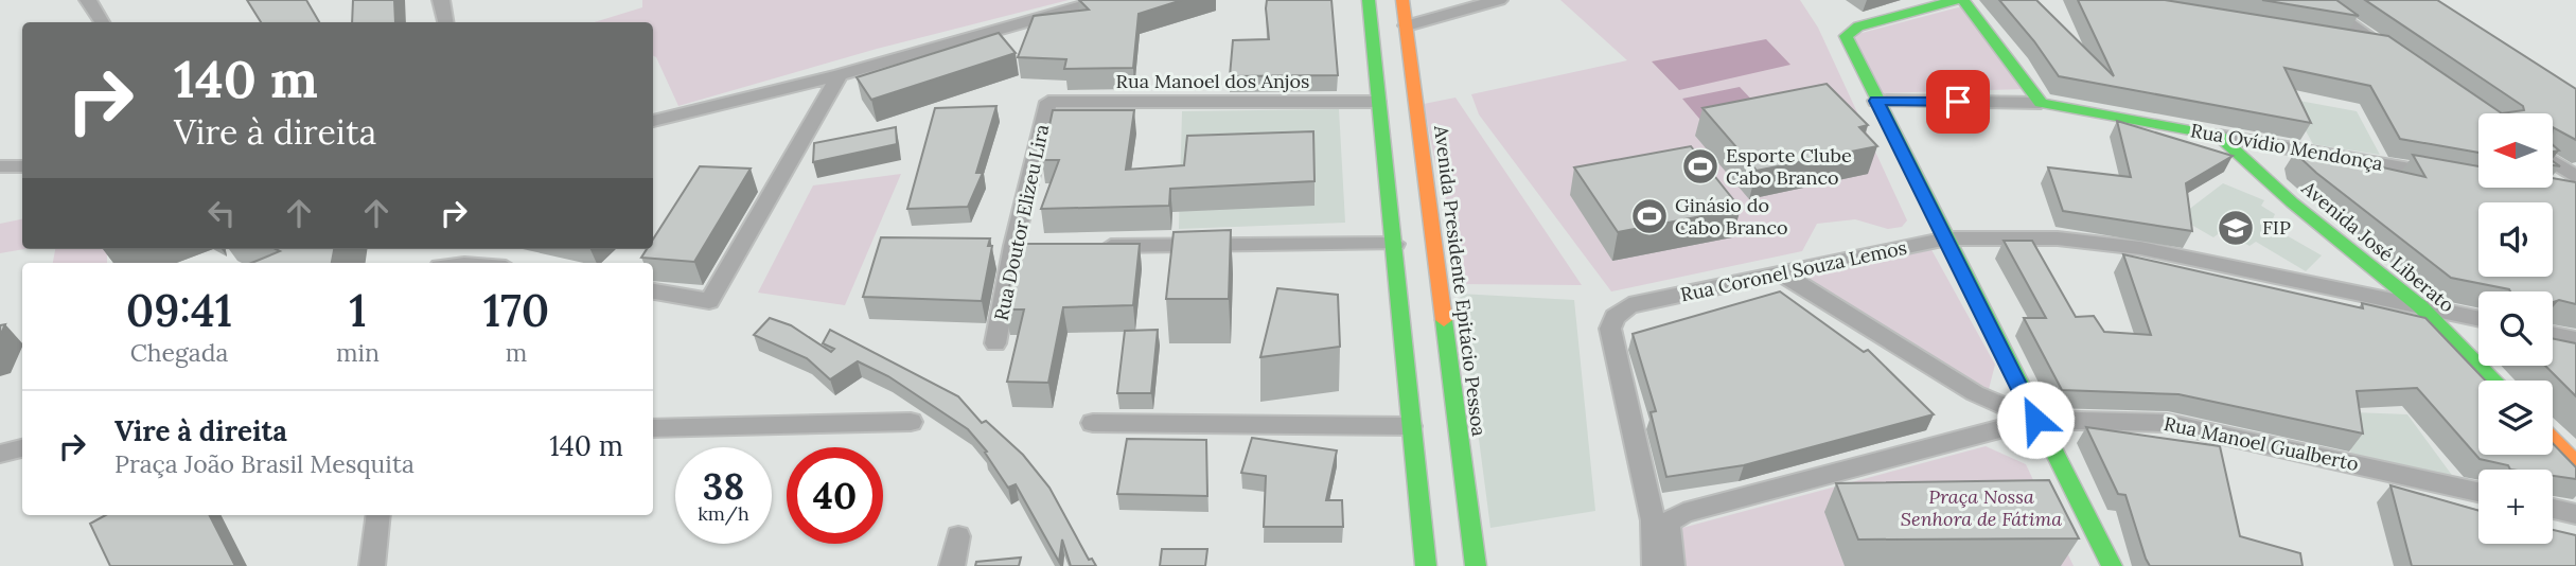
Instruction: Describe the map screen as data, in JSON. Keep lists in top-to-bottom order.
{
  "streets": {
    "street": [
      "Rua Manoel dos Anjos",
      "Rua Ovídio Mendonça",
      "Rua Doutor Elizeu Lira",
      "Avenida José Liberato",
      "Rua Coronel Souza Lemos",
      "Avenida Presidente Epitácio Pessoa",
      "Rua Manoel Gualberto"
    ]
  },
  "crossings": [
    ["Rua Manoel dos Anjos", "Rua Doutor Elizeu Lira"],
    ["Rua Ovídio Mendonça", "Avenida José Liberato"],
    ["Avenida José Liberato", "Rua Coronel Souza Lemos"]
  ],
  "parks": ["Praça Nossa Senhora de Fátima"],
  "places": {
    "sports": ["Esporte Clube Cabo Branco", "Ginásio do Cabo Branco"],
    "school or university": ["FIP"]
  },
  "north": "left",
  "page": {
    "turn": ["140 m", "Vire à direita"],
    "map_buttons": "+",
    "eta": [
      "09:41",
      "Chegada",
      "1",
      "min",
      "170",
      "m"
    ],
    "list": [
      {
        "name": "Vire à direita",
        "note": "Praça João Brasil Mesquita",
        "value": "140 m"
      }
    ],
    "speed": "38 km/h",
    "limit": "40"
  }
}
